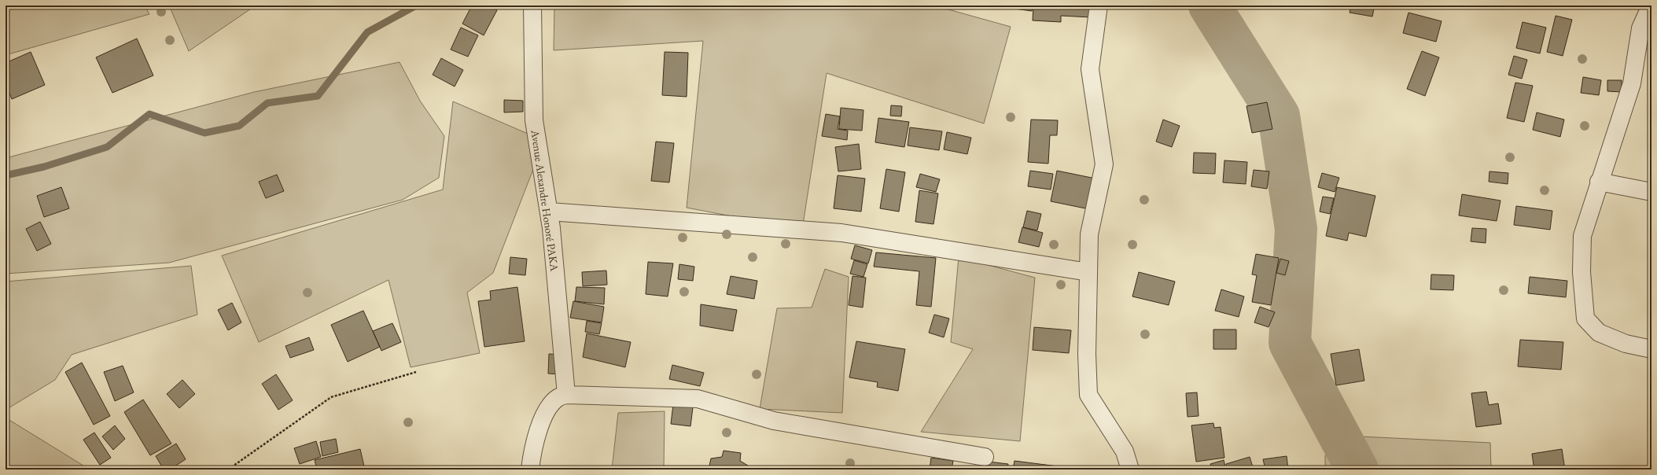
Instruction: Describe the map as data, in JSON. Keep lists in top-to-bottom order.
{
  "streets": {
    "street": ["Avenue Alexandre Honoré PAKA"]
  }
}
